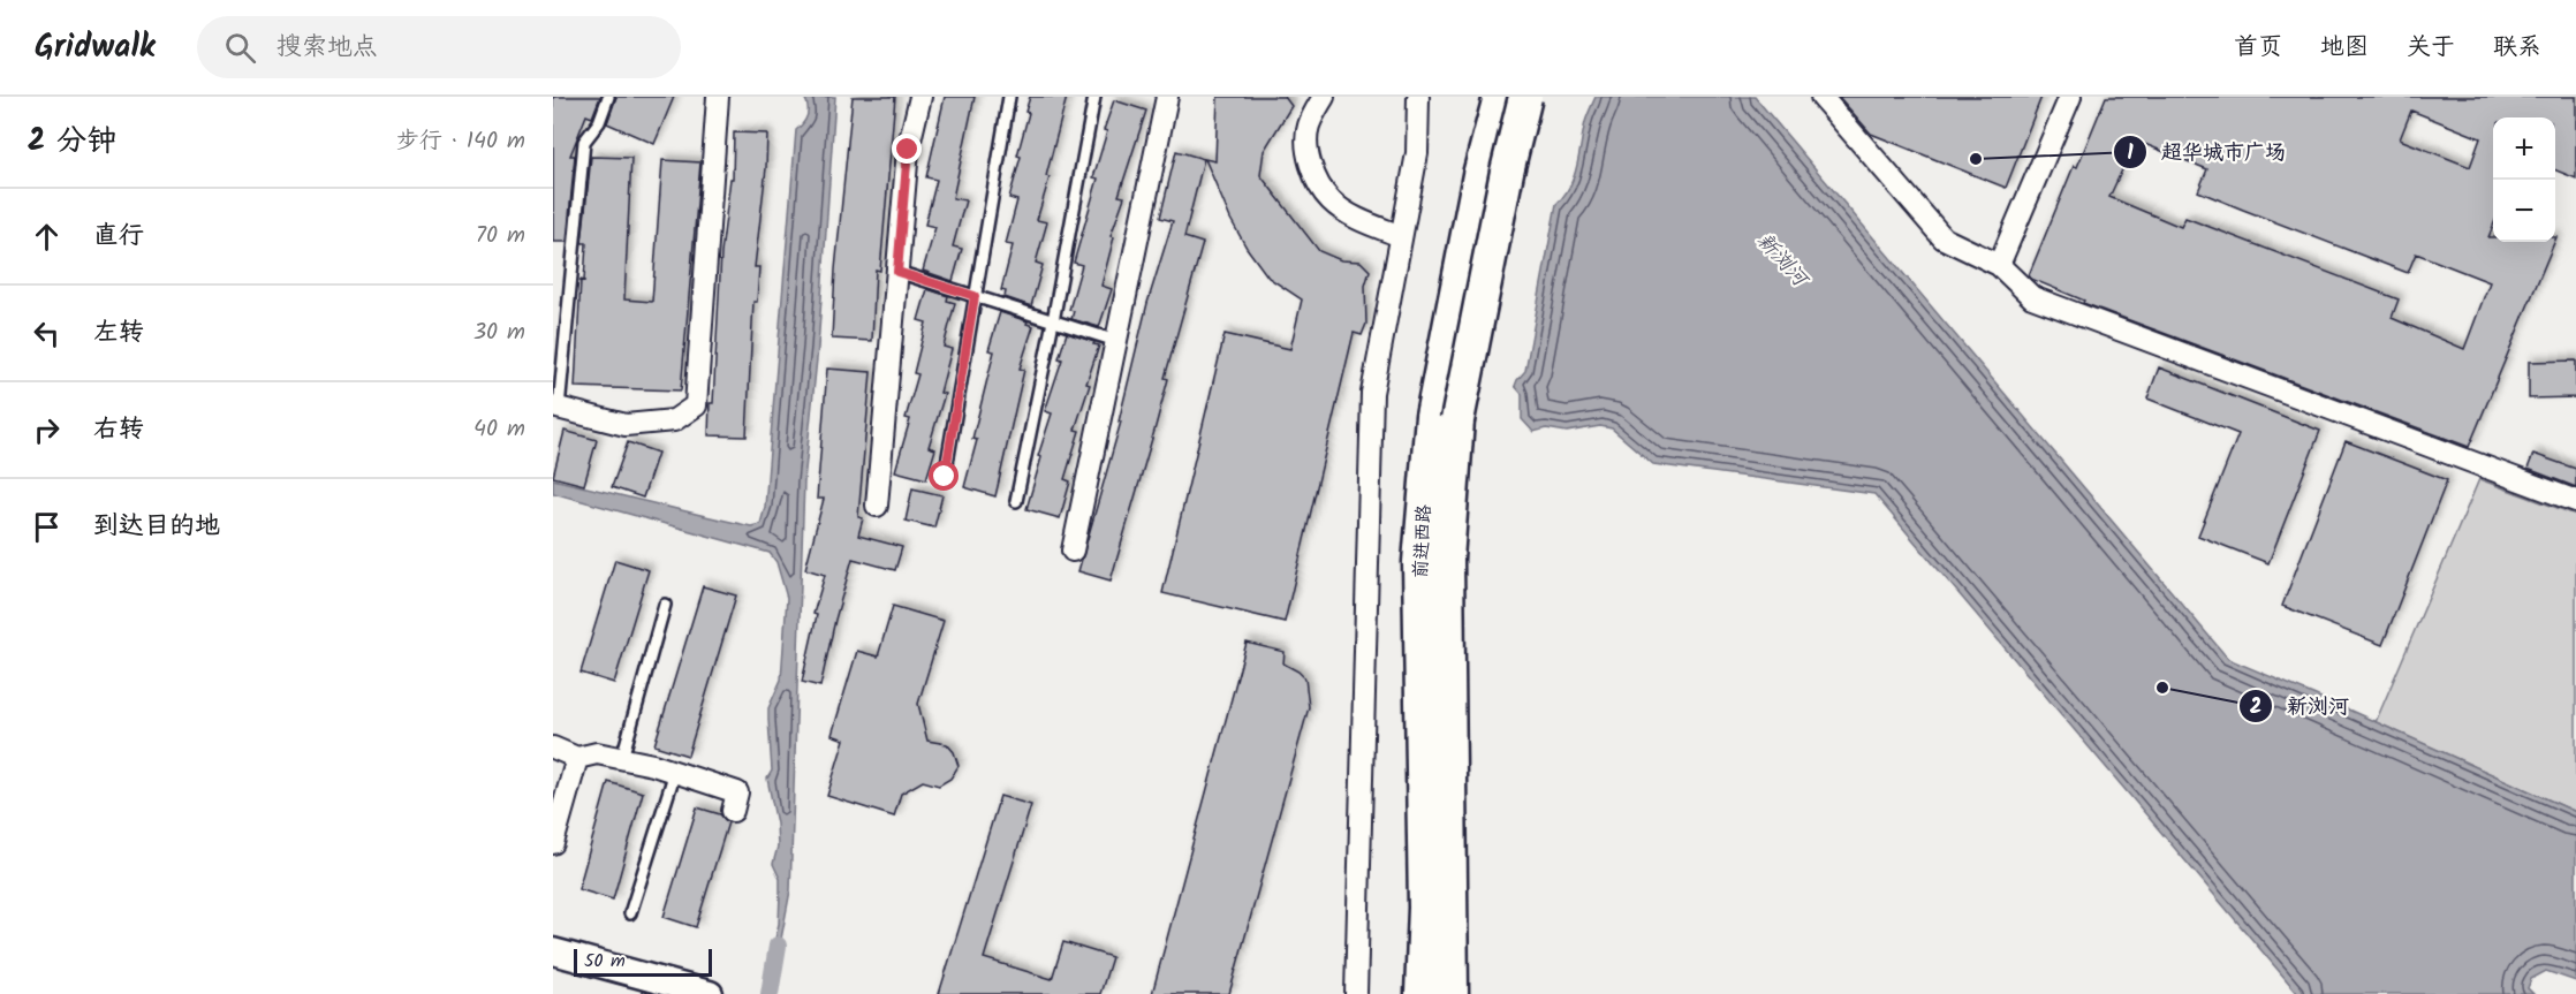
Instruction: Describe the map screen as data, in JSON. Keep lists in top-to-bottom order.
{
  "streets": {
    "main road": ["前进西路"]
  },
  "water": ["新浏河"],
  "places": ["超华城市广场", "新浏河"],
  "scale_bar": "50 m",
  "page": {
    "header": "Gridwalk",
    "search": "搜索地点",
    "nav": [
      "首页",
      "地图",
      "关于",
      "联系"
    ],
    "heading": ["2 分钟", "步行 · 140 m"],
    "map_buttons": ["+", "−"],
    "list": [
      ["直行", "70 m"],
      ["左转", "30 m"],
      ["右转", "40 m"],
      "到达目的地"
    ],
    "scale": "50 m"
  }
}
